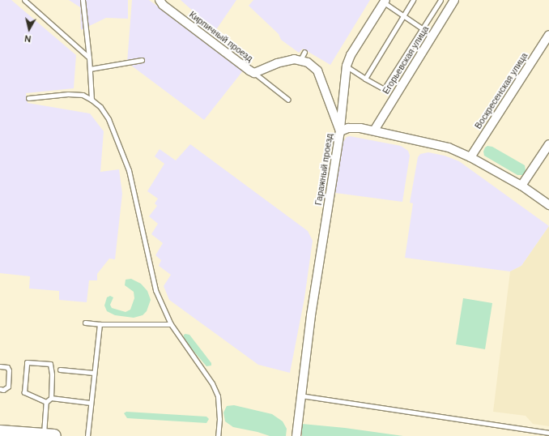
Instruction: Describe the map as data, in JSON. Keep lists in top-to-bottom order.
{
  "streets": {
    "street": [
      "Кирпичный проезд",
      "Егорьевская улица",
      "Воскресенская улица",
      "Гаражный проезд"
    ]
  },
  "crossings": [
    ["Егорьевская улица", "Гаражный проезд"],
    ["Воскресенская улица", "Гаражный проезд"]
  ],
  "north": "bottom"
}
